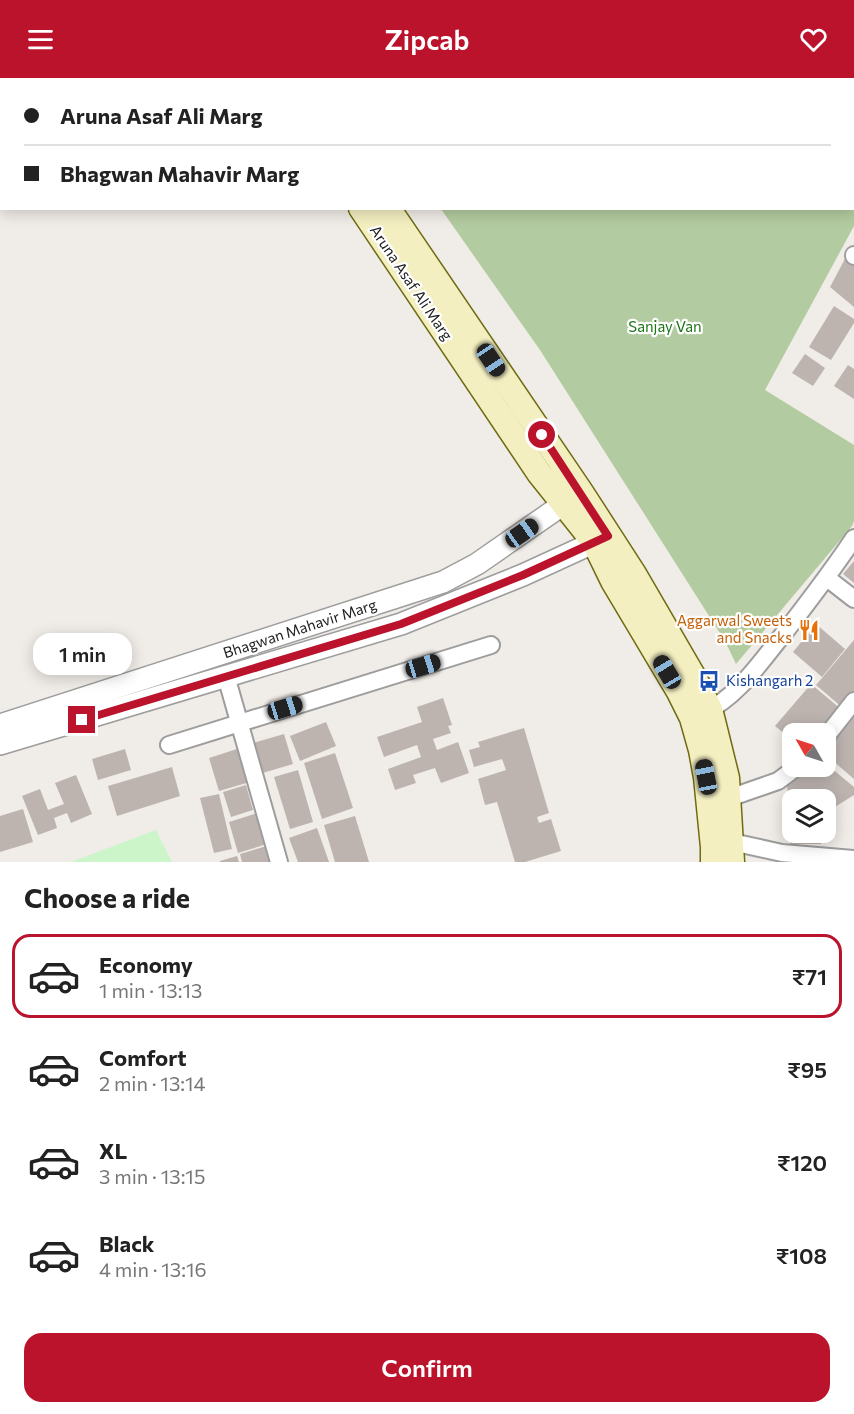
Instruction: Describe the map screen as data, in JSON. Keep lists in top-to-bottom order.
{
  "streets": {
    "main road": ["Aruna Asaf Ali Marg"],
    "street": ["Bhagwan Mahavir Marg"]
  },
  "crossings": [
    ["Aruna Asaf Ali Marg", "Bhagwan Mahavir Marg"]
  ],
  "parks": ["Sanjay Van"],
  "places": {
    "restaurant": ["Aggarwal Sweets and Snacks"],
    "bus stop": ["Kishangarh 2"]
  },
  "north": "top left",
  "page": {
    "header": "Zipcab",
    "banner": ["Aruna Asaf Ali Marg", "Bhagwan Mahavir Marg"],
    "bubble": "1 min",
    "heading": "Choose a ride",
    "list": [
      {
        "name": "Economy",
        "note": "1 min · 13:13",
        "value": "₹71"
      },
      {
        "name": "Comfort",
        "note": "2 min · 13:14",
        "value": "₹95"
      },
      {
        "name": "XL",
        "note": "3 min · 13:15",
        "value": "₹120"
      },
      {
        "name": "Black",
        "note": "4 min · 13:16",
        "value": "₹108"
      }
    ],
    "buttons": "Confirm"
  }
}
